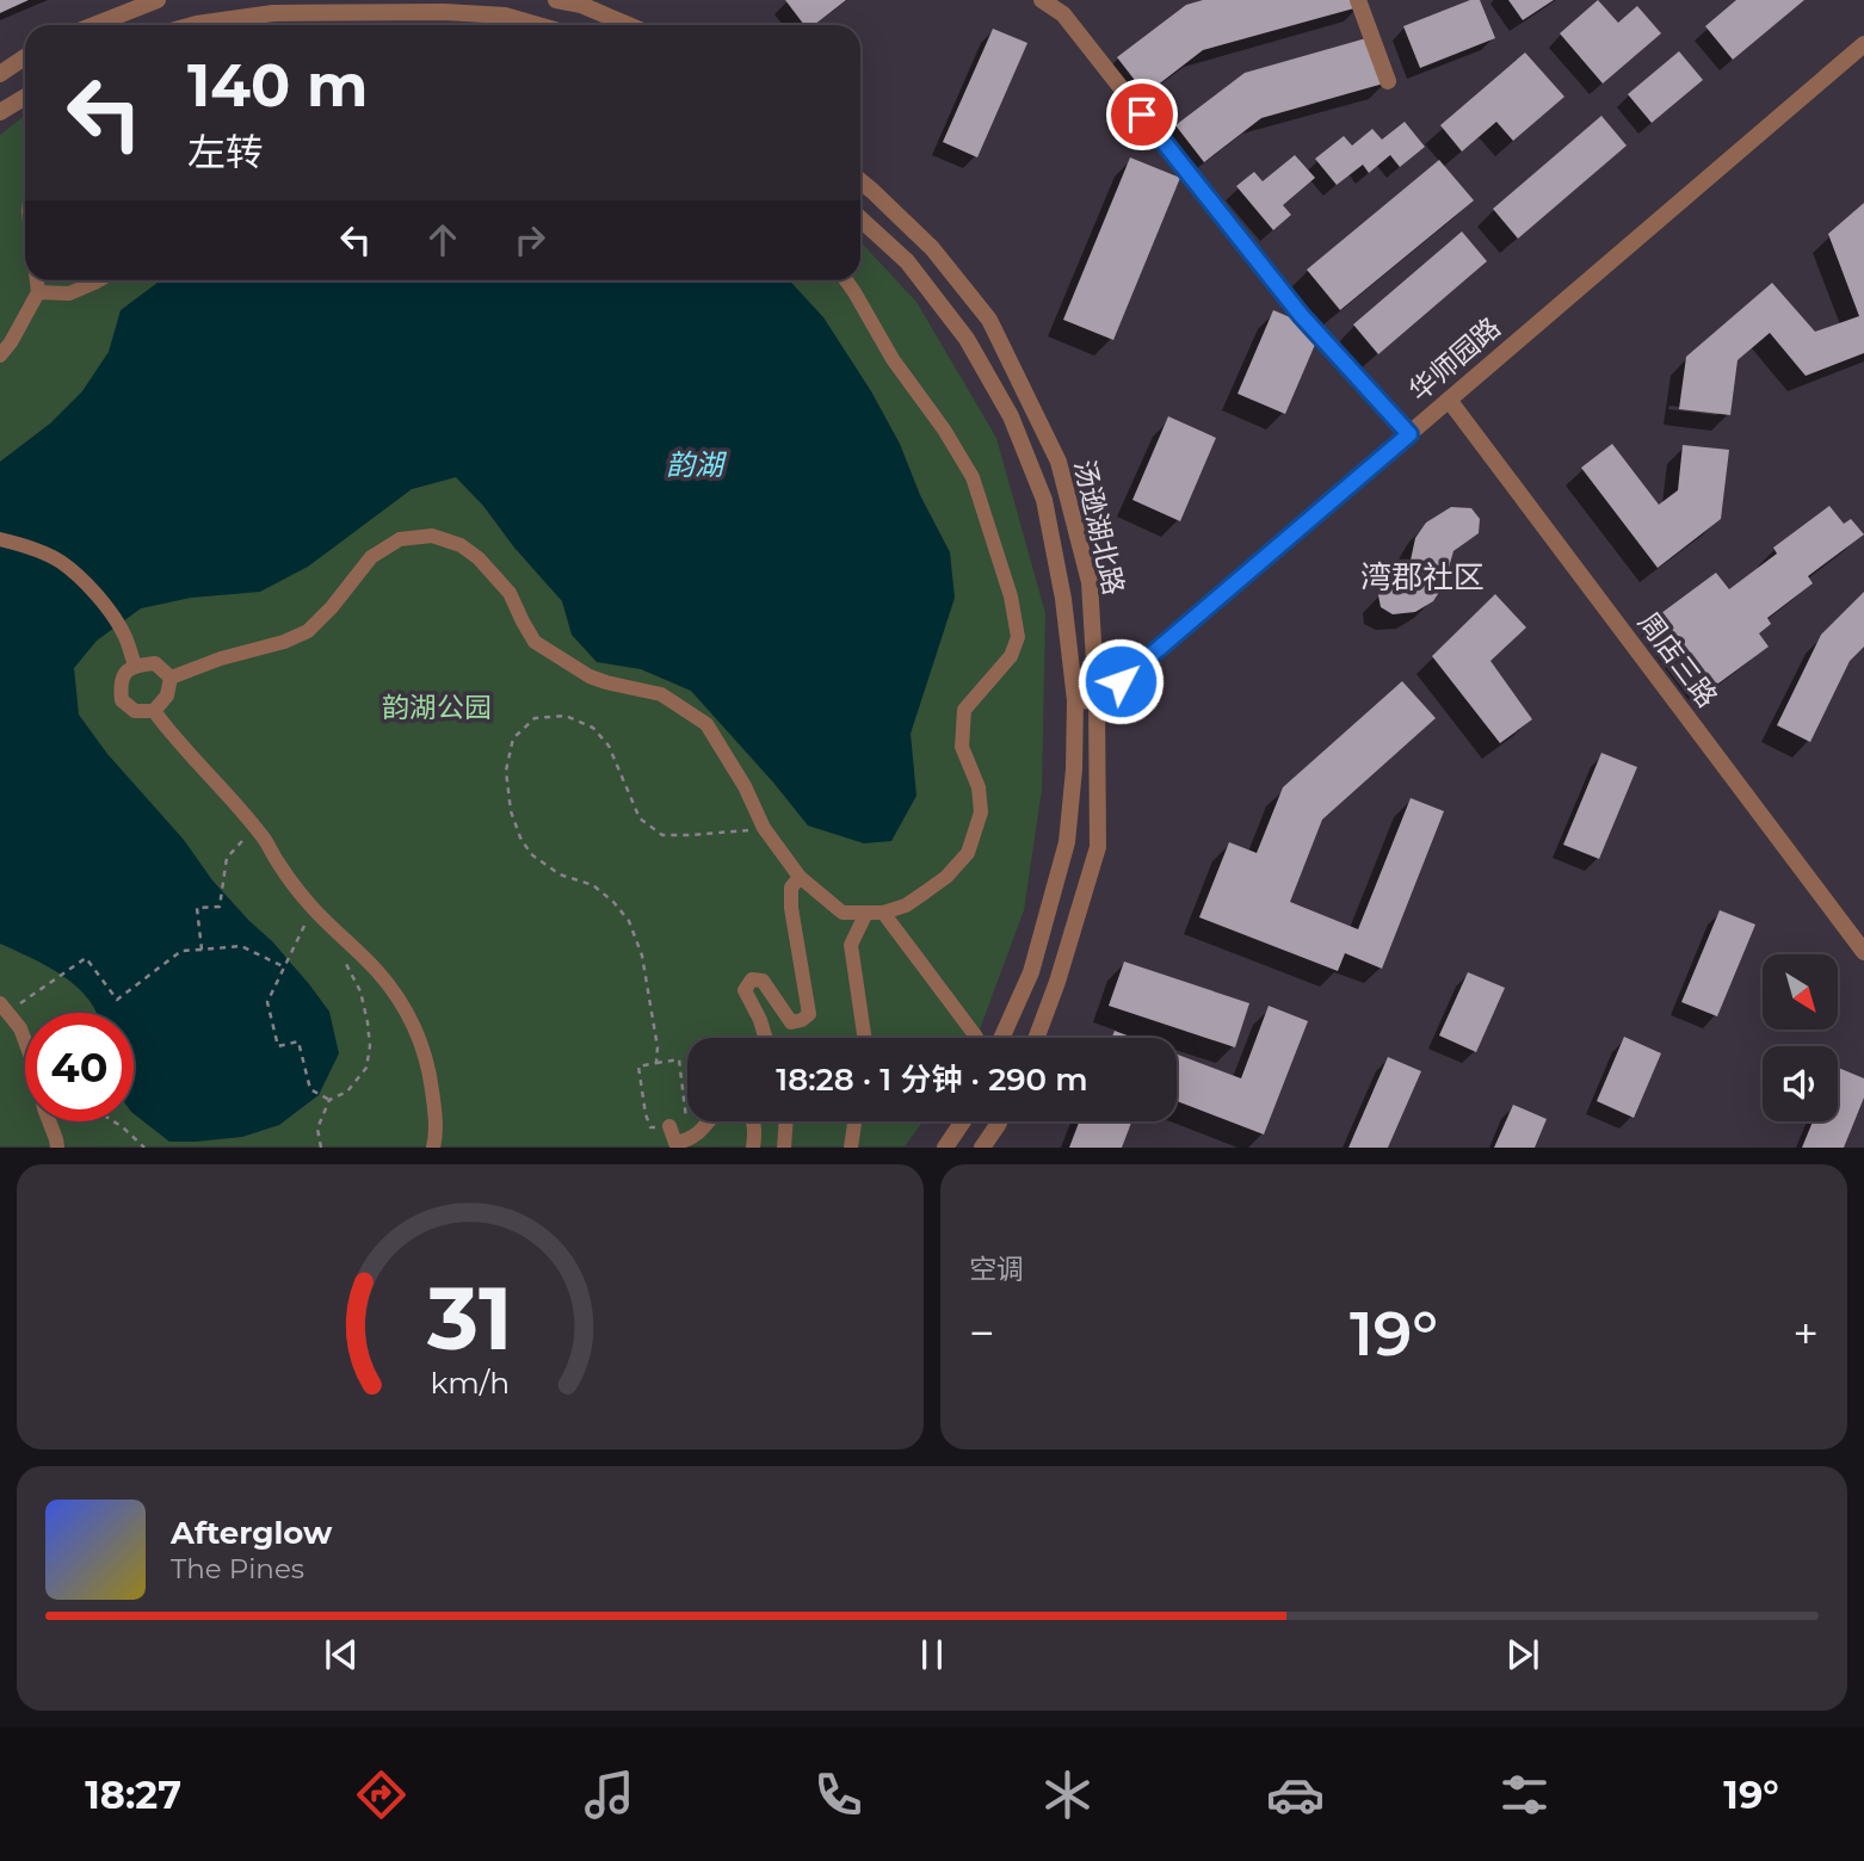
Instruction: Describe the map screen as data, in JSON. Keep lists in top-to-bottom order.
{
  "streets": {
    "street": ["华师园路", "汤逊湖北路", "周店三路"]
  },
  "crossings": [
    ["华师园路", "汤逊湖北路"],
    ["华师园路", "周店三路"]
  ],
  "districts": ["湾郡社区"],
  "water": ["韵湖"],
  "parks": ["韵湖公园"],
  "north": "bottom right",
  "page": {
    "turn": ["140 m", "左转"],
    "limit": "40",
    "trip": "18:28 · 1 分钟 · 290 m",
    "tile": "空调",
    "heat": ["−", "19°", "+"],
    "song": ["Afterglow", "The Pines"],
    "tabs": ["18:27", "19°"],
    "gauge": ["31", "km/h"]
  }
}
